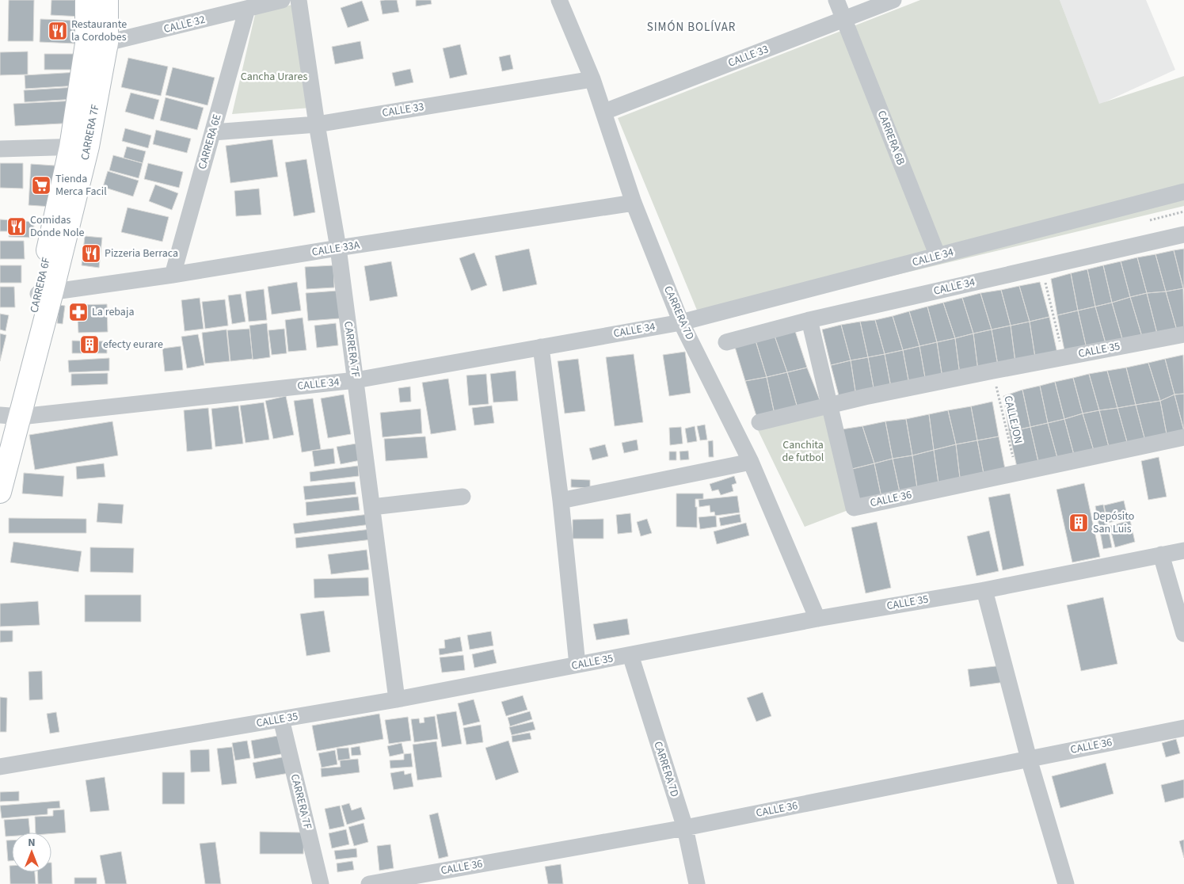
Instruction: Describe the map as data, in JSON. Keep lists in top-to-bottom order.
{
  "streets": {
    "street": [
      "CALLE 32",
      "CALLE 33",
      "CARRERA 7F",
      "CARRERA 6B",
      "CARRERA 6E",
      "CALLE 33A",
      "CALLE 34",
      "CARRERA 7D",
      "CALLE 35",
      "CALLE 36"
    ],
    "path": ["CALLEJON"]
  },
  "crossings": [
    ["CALLE 32", "CARRERA 7F"],
    ["CALLE 32", "CARRERA 6E"],
    ["CALLE 33", "CARRERA 7F"],
    ["CALLE 33", "CARRERA 6B"],
    ["CALLE 33", "CARRERA 6E"],
    ["CALLE 33", "CARRERA 7D"],
    ["CARRERA 7F", "CALLE 33A"],
    ["CARRERA 7F", "CALLE 34"],
    ["CARRERA 7F", "CALLE 35"],
    ["CARRERA 6B", "CALLE 34"],
    ["CARRERA 6E", "CALLE 33A"],
    ["CALLE 33A", "CARRERA 7D"],
    ["CALLE 34", "CARRERA 7D"],
    ["CARRERA 7D", "CALLE 35"],
    ["CARRERA 7D", "CALLE 36"],
    ["CALLE 35", "CALLEJON"],
    ["CALLE 35", "CALLE 36"],
    ["CALLEJON", "CALLE 36"]
  ],
  "districts": ["SIMÓN BOLÍVAR"],
  "parks": ["Cancha Urares", "Canchita de futbol"],
  "places": {
    "restaurant": ["Restaurante la Cordobes", "Comidas Donde Nole", "Pizzeria Berraca"],
    "supermarket": ["Tienda Merca Facil"],
    "pharmacy": ["La rebaja"],
    "building": ["efecty eurare", "Depósito San Luis"]
  },
  "north": "top"
}
